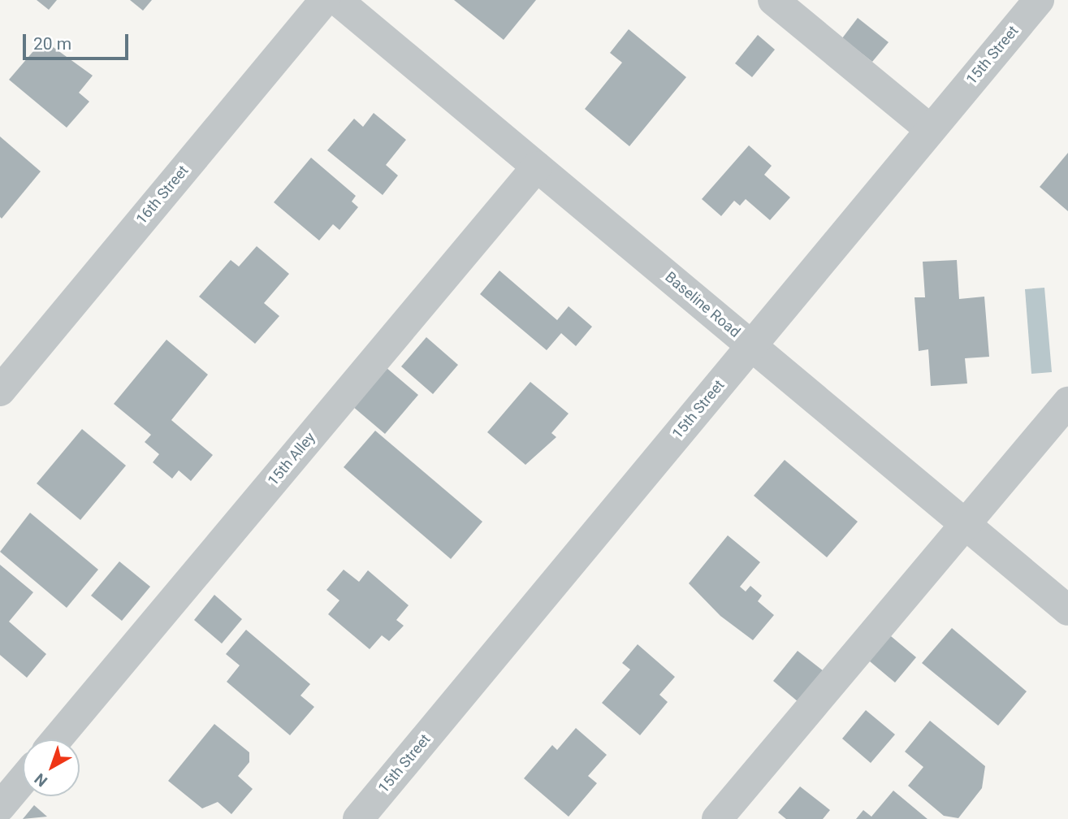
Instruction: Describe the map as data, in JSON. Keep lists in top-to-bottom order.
{
  "streets": {
    "street": [
      "15th Street",
      "16th Street",
      "Baseline Road",
      "15th Alley"
    ]
  },
  "crossings": [
    ["15th Street", "Baseline Road"],
    ["Baseline Road", "15th Alley"]
  ],
  "scale_bar": "20 m",
  "north": "bottom left"
}
